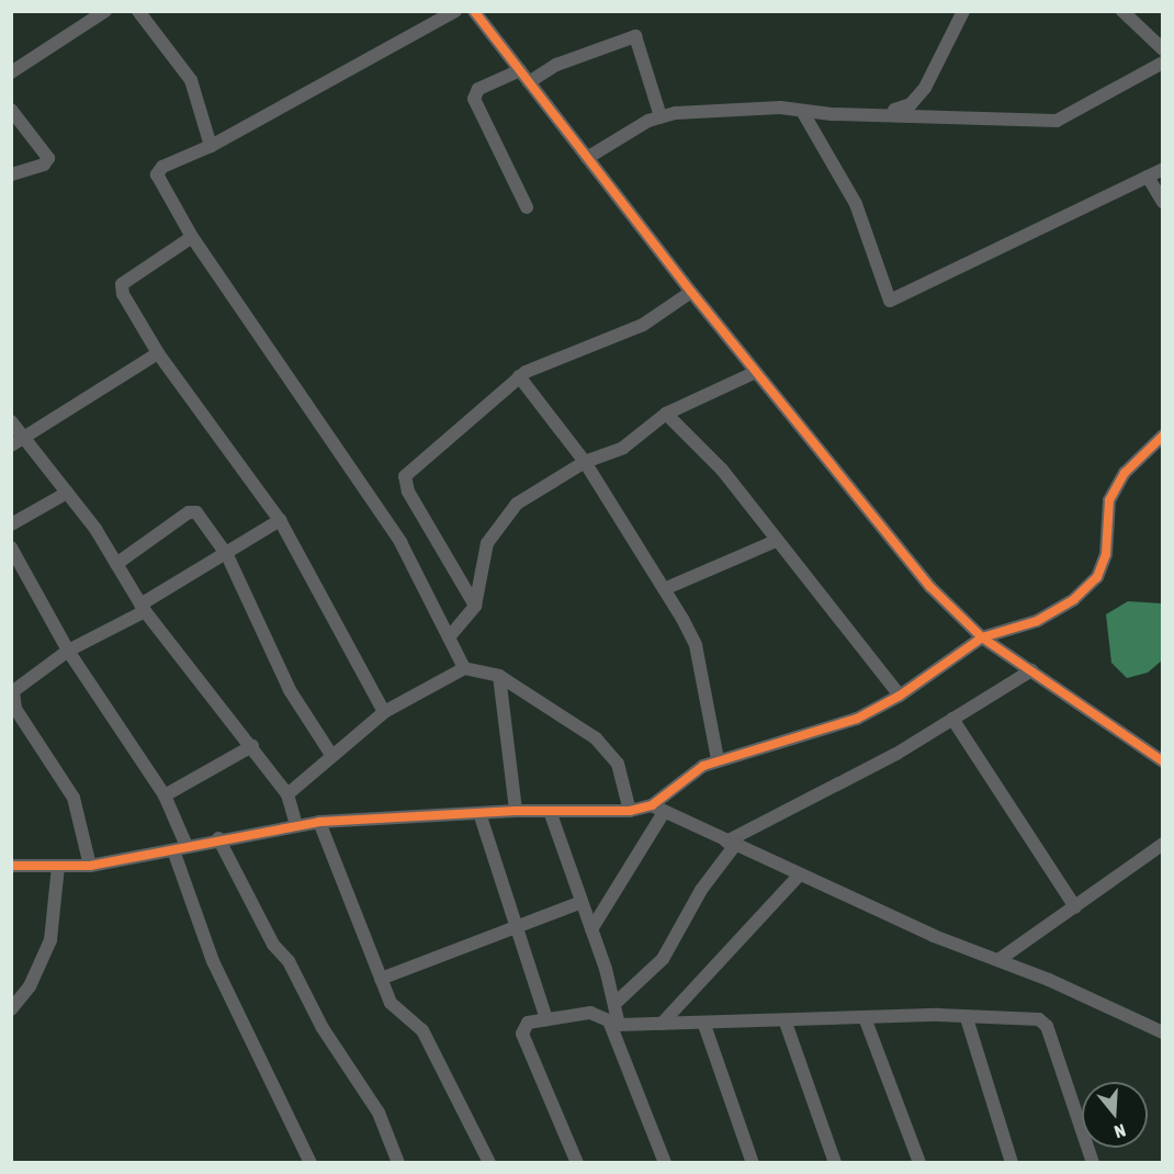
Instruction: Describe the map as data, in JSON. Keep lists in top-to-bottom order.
{
  "north": "bottom"
}
